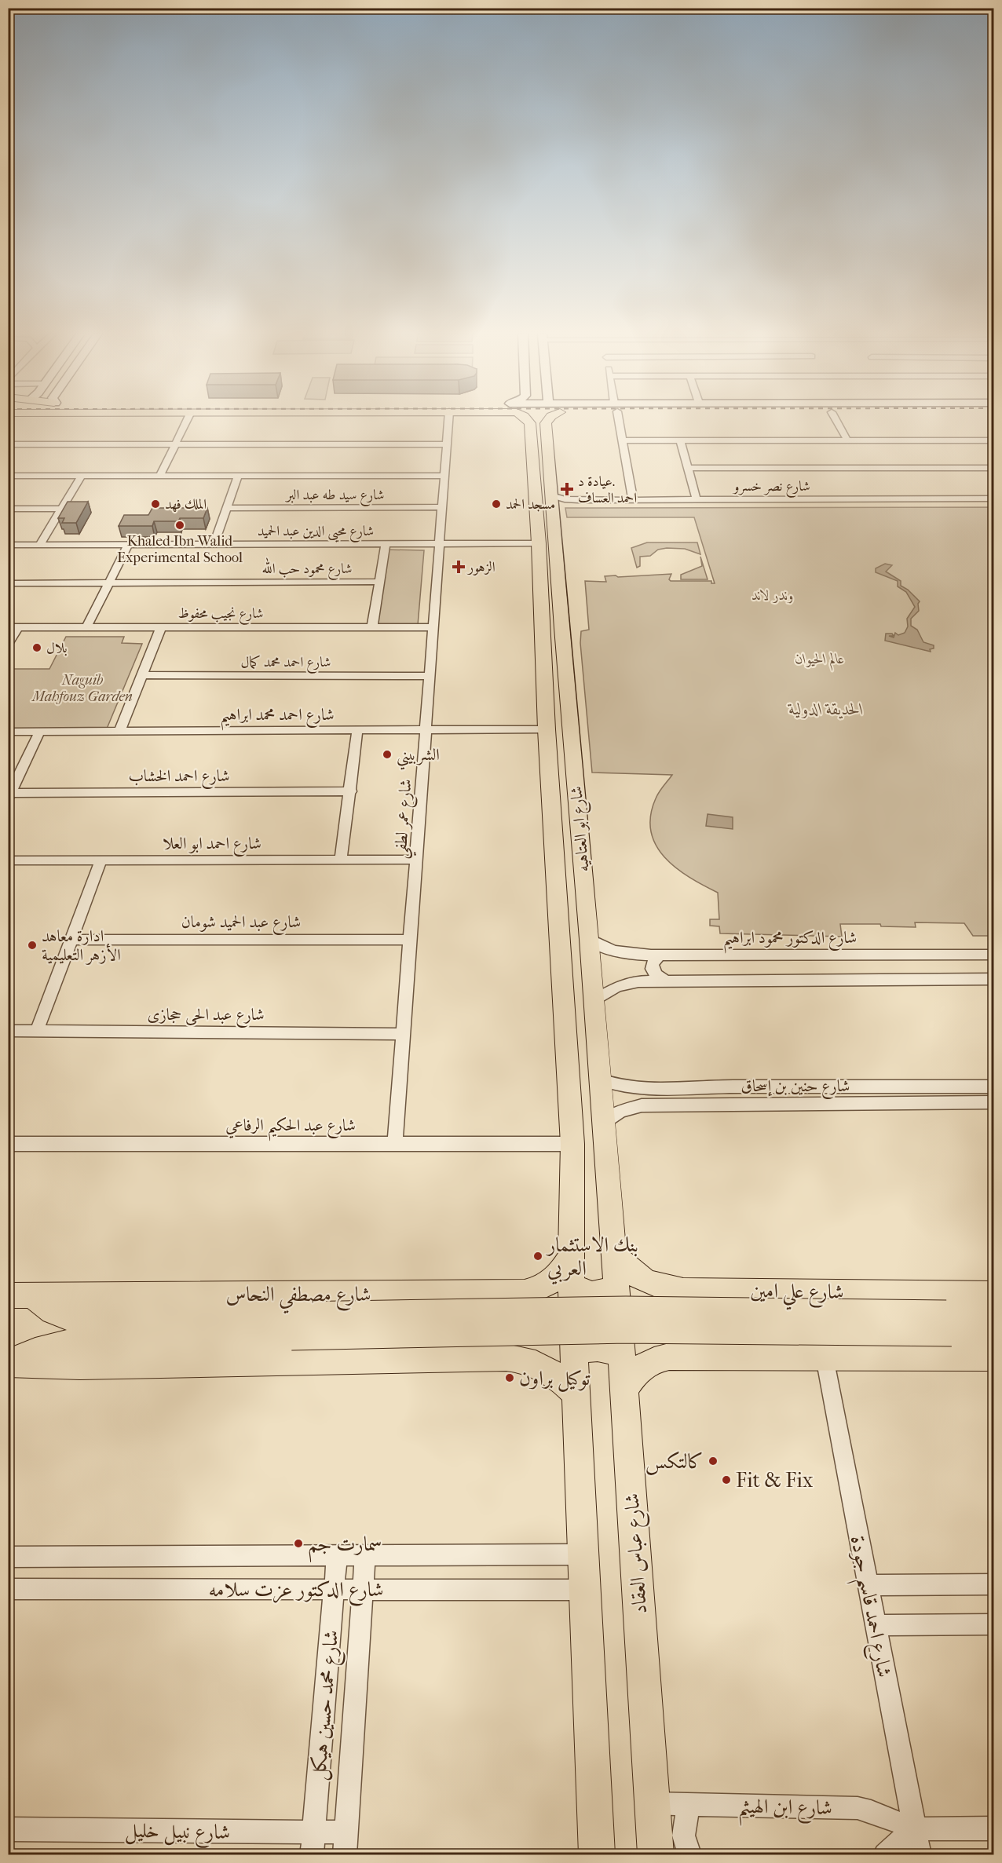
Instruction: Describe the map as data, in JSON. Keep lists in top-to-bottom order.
{
  "streets": {
    "main road": [
      "شارع ابو العتاهيه",
      "شارع علي امين",
      "شارع مصطفي النحاس",
      "شارع عباس العقاد"
    ],
    "street": [
      "شارع نصر خسرو",
      "شارع سيد طه عبد البر",
      "شارع محيى الدين عبد الحميد",
      "شارع محمود حب الله",
      "شارع نجيب محفوظ",
      "شارع احمد محمد كمال",
      "شارع احمد محمد ابراهيم",
      "شارع احمد الخشاب",
      "شارع عمر لطفي",
      "شارع احمد ابو العلا",
      "شارع عبد الحميد شومان",
      "شارع الدكتور محمود ابراهيم",
      "شارع عبد الحى حجازى",
      "شارع حنين بن إسحاق",
      "شارع عبد الحكيم الرفاعي",
      "شارع الدكتور عزت سلامه",
      "شارع احمد قاسم جودة",
      "شارع محمد حسين هيكل",
      "شارع ابن الهيثم",
      "شارع نبيل خليل"
    ]
  },
  "crossings": [
    ["شارع نصر خسرو", "شارع ابو العتاهيه"],
    ["شارع سيد طه عبد البر", "شارع عمر لطفي"],
    ["شارع محيى الدين عبد الحميد", "شارع عمر لطفي"],
    ["شارع محيى الدين عبد الحميد", "شارع ابو العتاهيه"],
    ["شارع نجيب محفوظ", "شارع عمر لطفي"],
    ["شارع احمد محمد كمال", "شارع عمر لطفي"],
    ["شارع احمد محمد ابراهيم", "شارع عمر لطفي"],
    ["شارع احمد محمد ابراهيم", "شارع ابو العتاهيه"],
    ["شارع عمر لطفي", "شارع احمد ابو العلا"],
    ["شارع عمر لطفي", "شارع عبد الحميد شومان"],
    ["شارع عمر لطفي", "شارع عبد الحى حجازى"],
    ["شارع عمر لطفي", "شارع عبد الحكيم الرفاعي"],
    ["شارع ابو العتاهيه", "شارع الدكتور محمود ابراهيم"],
    ["شارع ابو العتاهيه", "شارع حنين بن إسحاق"],
    ["شارع ابو العتاهيه", "شارع عبد الحكيم الرفاعي"],
    ["شارع ابو العتاهيه", "شارع علي امين"],
    ["شارع ابو العتاهيه", "شارع مصطفي النحاس"],
    ["شارع ابو العتاهيه", "شارع عباس العقاد"],
    ["شارع علي امين", "شارع عباس العقاد"],
    ["شارع عباس العقاد", "شارع ابن الهيثم"],
    ["شارع الدكتور عزت سلامه", "شارع محمد حسين هيكل"],
    ["شارع احمد قاسم جودة", "شارع ابن الهيثم"],
    ["شارع محمد حسين هيكل", "شارع نبيل خليل"]
  ],
  "parks": [
    "وندر لاند",
    "عالم الحيوان",
    "Naguib Mahfouz Garden",
    "الحديقة الدولية"
  ],
  "places": {
    "health": ["عيادة د. احمد العساف", "الزهور"],
    "other": [
      "الملك فهد",
      "مسجد الحمد",
      "Khaled Ibn Walid Experimental School",
      "بلال",
      "الشربيني",
      "ادارة معاهد الأزهر التعليمية",
      "بنك الاستثمار العربي",
      "توكيل براون",
      "كالتكس",
      "Fit & Fix",
      "سمارت جم"
    ]
  }
}
